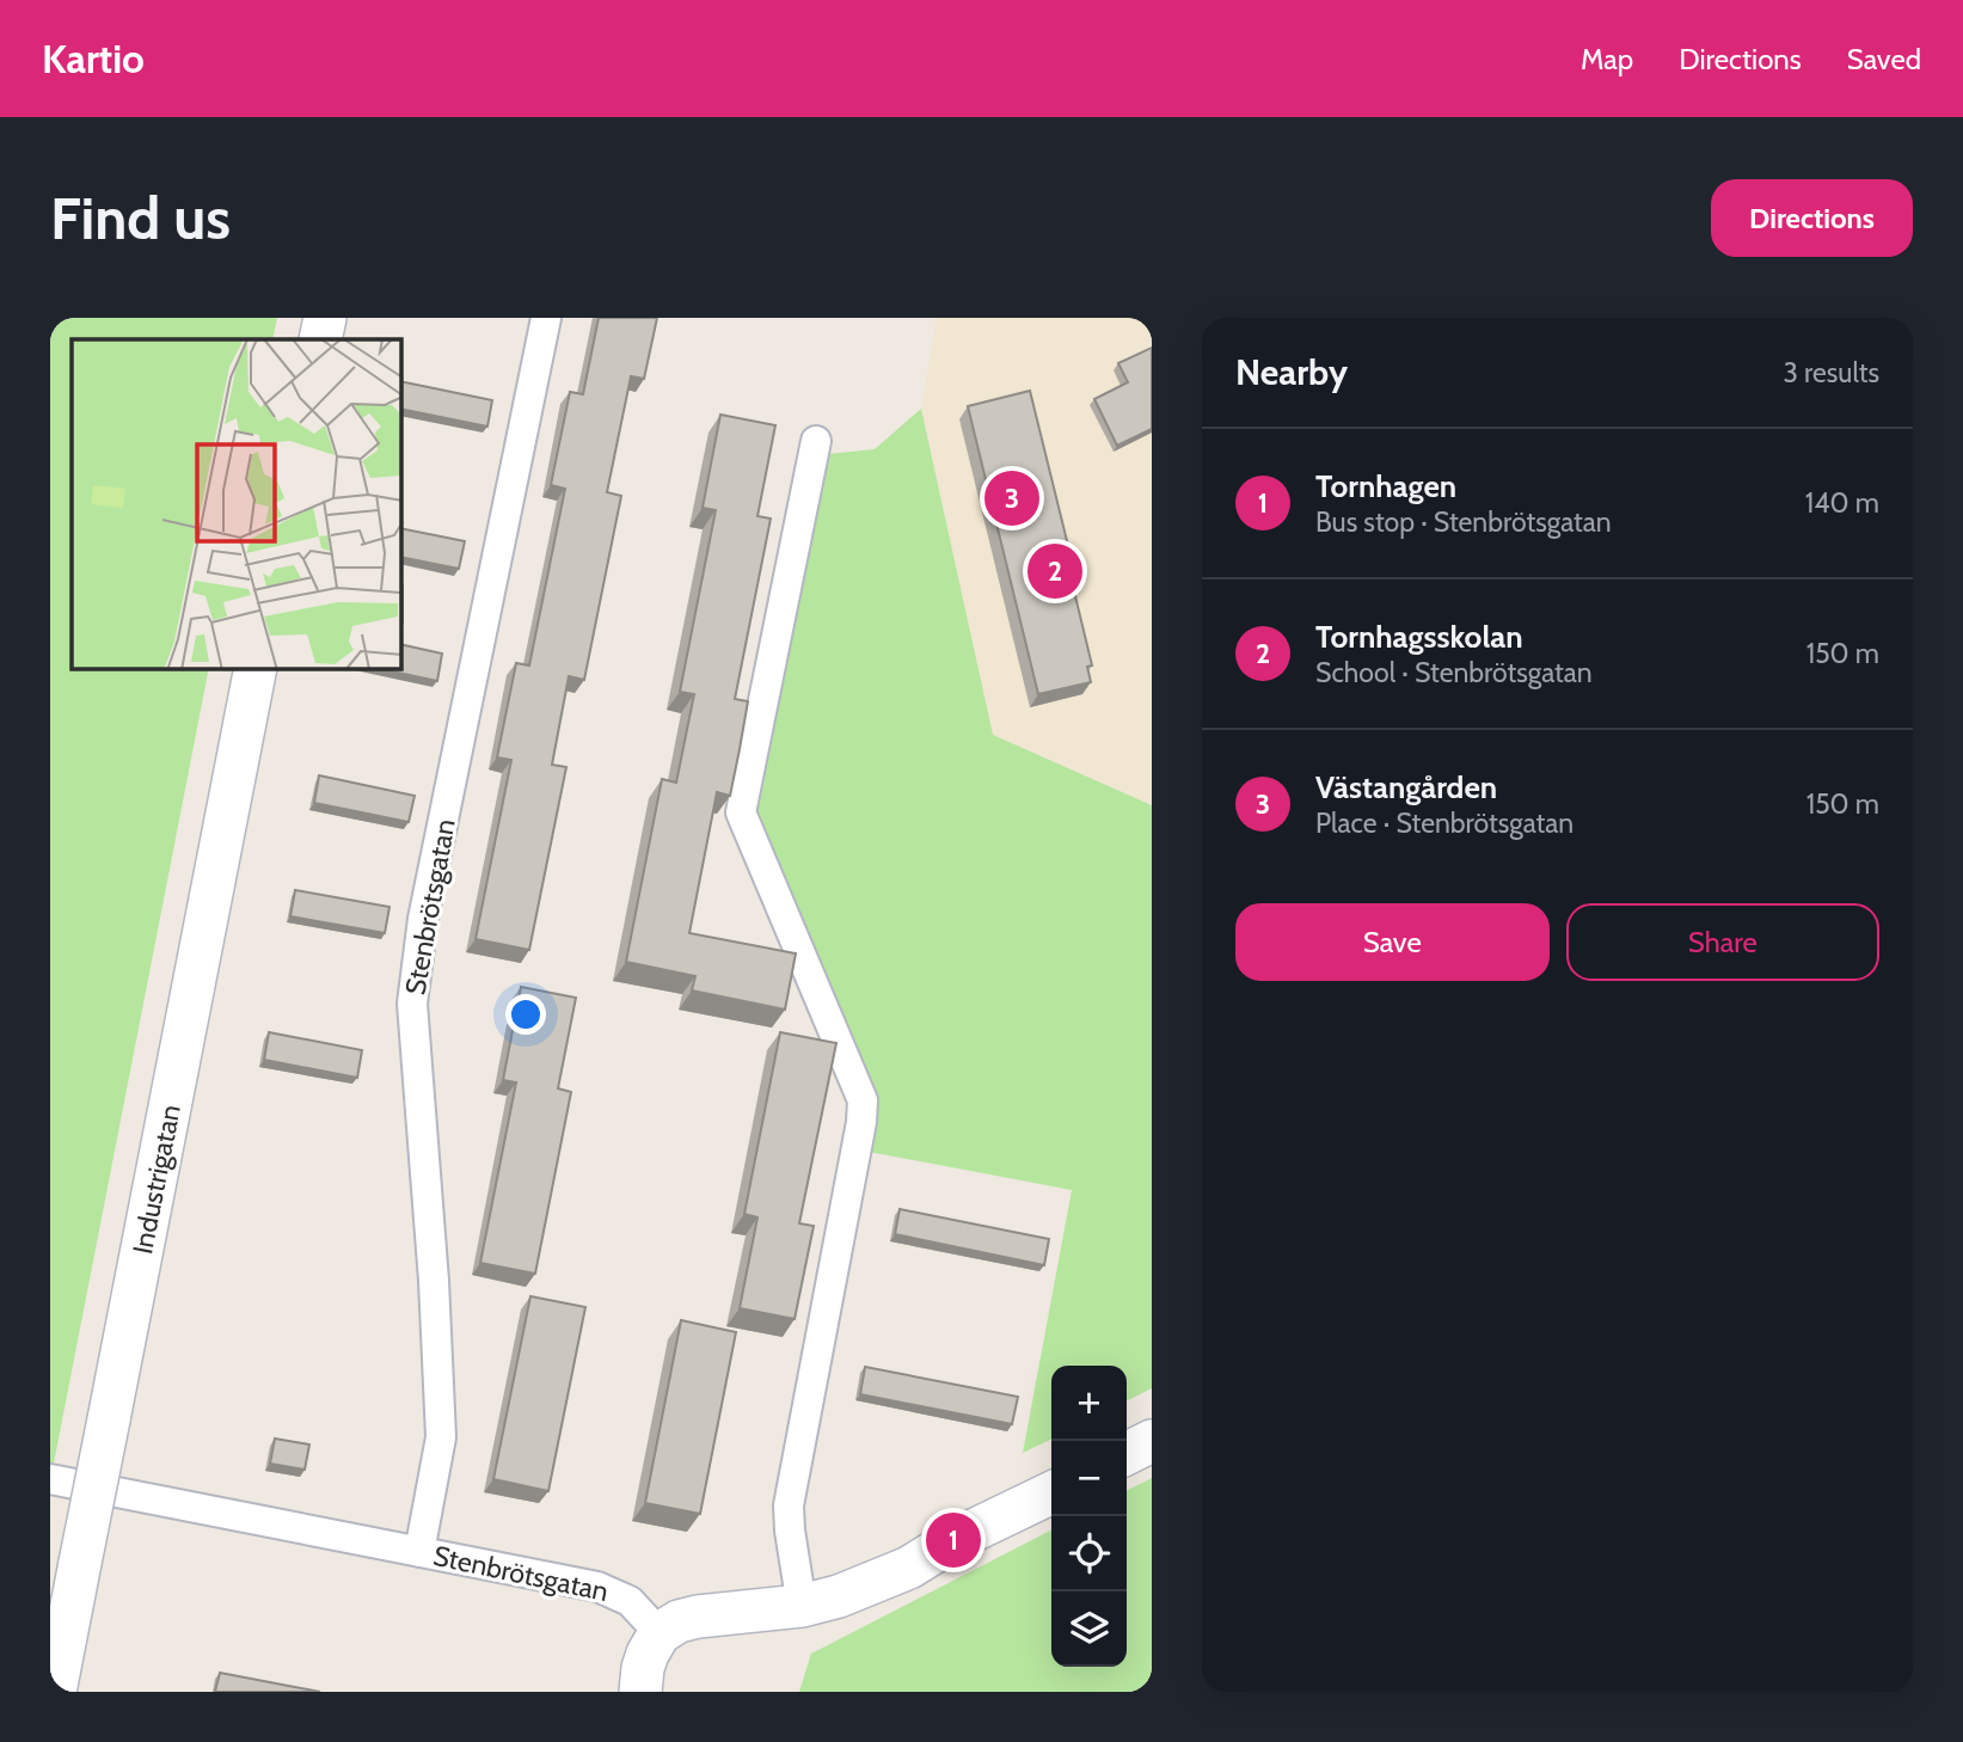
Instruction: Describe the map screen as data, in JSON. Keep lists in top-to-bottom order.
{
  "streets": {
    "main road": ["Industrigatan"],
    "street": ["Stenbrötsgatan"]
  },
  "page": {
    "header": "Kartio",
    "nav": ["Map", "Directions", "Saved"],
    "buttons": [
      "Directions",
      ["Save", "Share"]
    ],
    "title": "Find us",
    "heading": ["Nearby", "3 results"],
    "list": [
      {
        "mark": "1",
        "name": "Tornhagen",
        "note": "Bus stop · Stenbrötsgatan",
        "value": "140 m"
      },
      {
        "mark": "2",
        "name": "Tornhagsskolan",
        "note": "School · Stenbrötsgatan",
        "value": "150 m"
      },
      {
        "mark": "3",
        "name": "Västangården",
        "note": "Place · Stenbrötsgatan",
        "value": "150 m"
      }
    ],
    "pins": ["3", "2", "1"],
    "map_buttons": ["+", "−"]
  }
}
